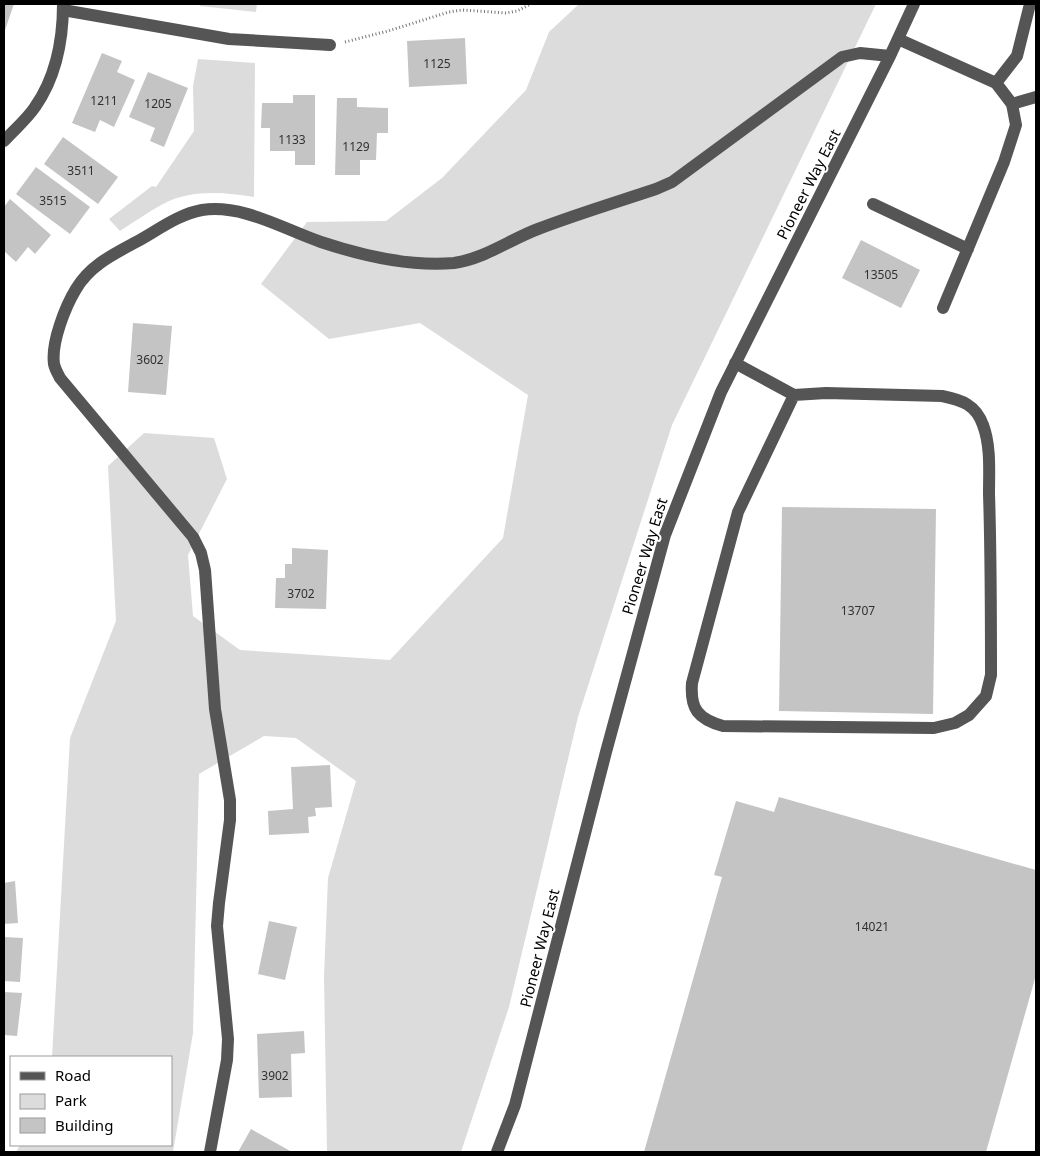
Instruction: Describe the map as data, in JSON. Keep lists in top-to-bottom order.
{
  "streets": {
    "street": ["Pioneer Way East"]
  },
  "house_numbers": [
    "1125",
    "1211",
    "1205",
    "1133",
    "1129",
    "3511",
    "3515",
    "13505",
    "3602",
    "3702",
    "13707",
    "14021",
    "3902"
  ],
  "legend": ["Road", "Park", "Building"]
}
